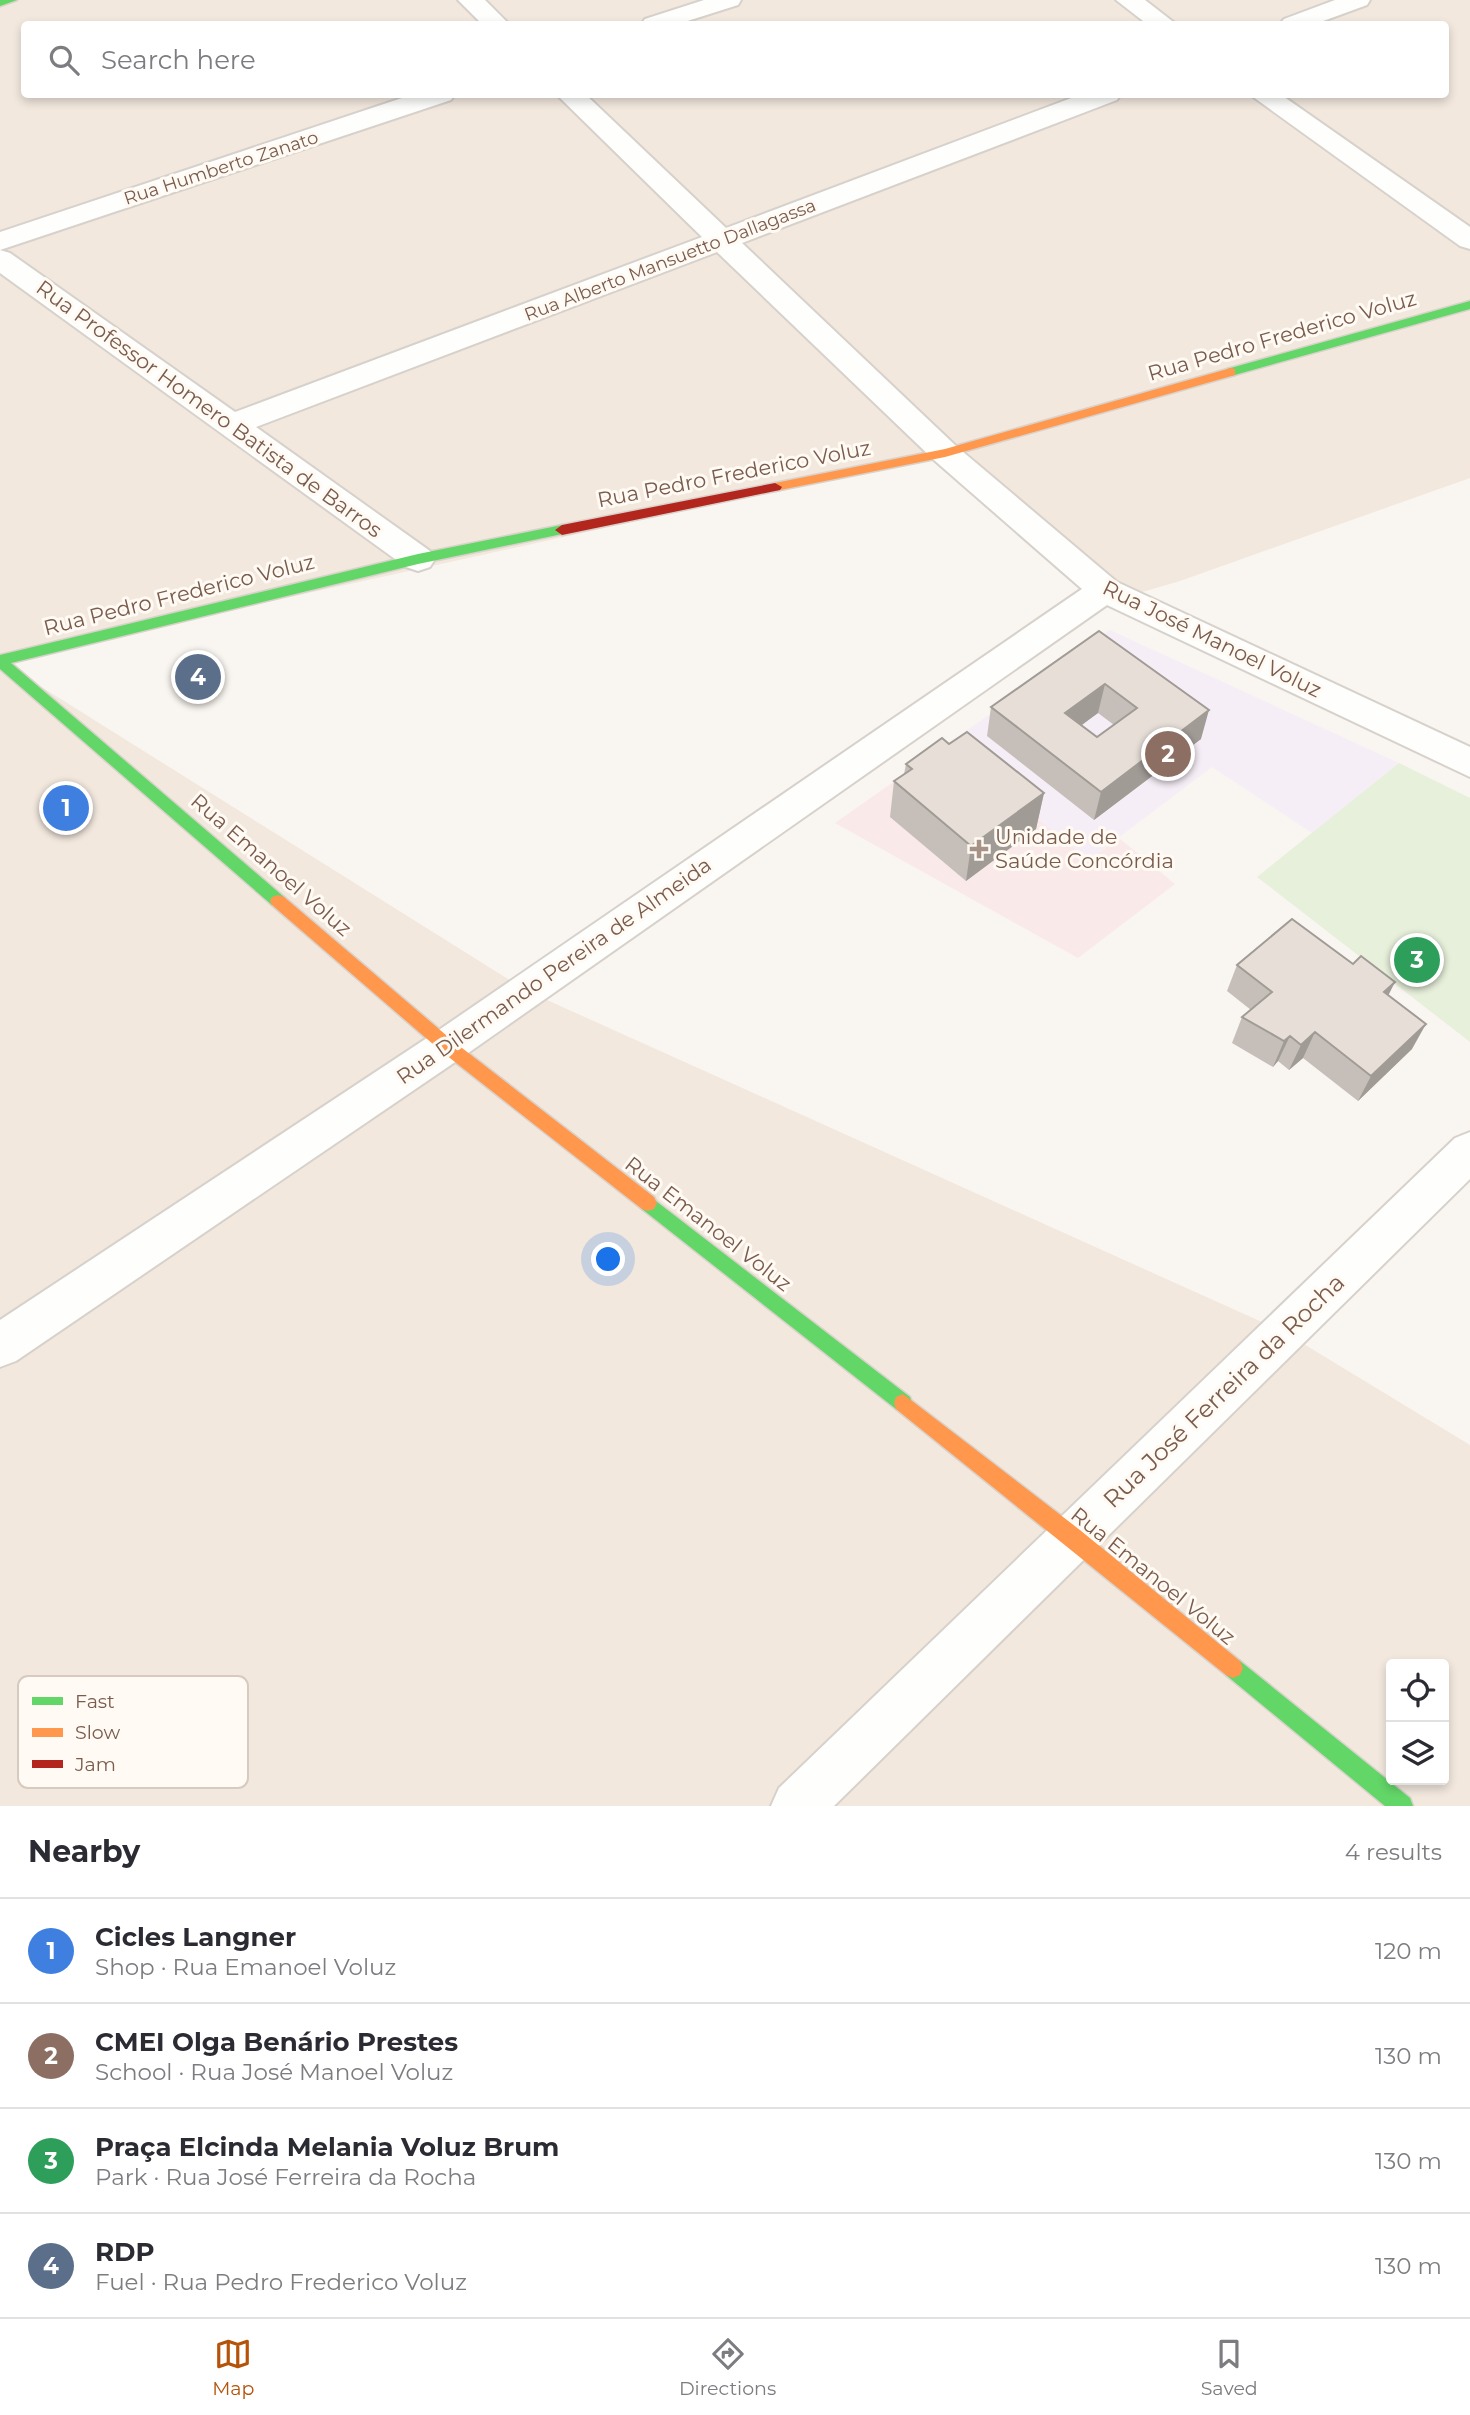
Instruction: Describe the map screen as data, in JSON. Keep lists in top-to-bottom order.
{
  "streets": {
    "street": [
      "Rua Humberto Zanato",
      "Rua Alberto Mansuetto Dallagassa",
      "Rua Pedro Frederico Voluz",
      "Rua Professor Homero Batista de Barros",
      "Rua José Manoel Voluz",
      "Rua Emanoel Voluz",
      "Rua Dilermando Pereira de Almeida",
      "Rua José Ferreira da Rocha"
    ]
  },
  "crossings": [
    ["Rua Alberto Mansuetto Dallagassa", "Rua Professor Homero Batista de Barros"],
    ["Rua Alberto Mansuetto Dallagassa", "Rua José Manoel Voluz"],
    ["Rua Pedro Frederico Voluz", "Rua Professor Homero Batista de Barros"],
    ["Rua Pedro Frederico Voluz", "Rua José Manoel Voluz"],
    ["Rua Pedro Frederico Voluz", "Rua Emanoel Voluz"],
    ["Rua José Manoel Voluz", "Rua Dilermando Pereira de Almeida"],
    ["Rua Emanoel Voluz", "Rua Dilermando Pereira de Almeida"],
    ["Rua Emanoel Voluz", "Rua José Ferreira da Rocha"]
  ],
  "places": {
    "health": ["Unidade de Saúde Concórdia"]
  },
  "legend": ["Fast", "Slow", "Jam"],
  "page": {
    "search": "Search here",
    "pins": [
      "4",
      "2",
      "1",
      "3"
    ],
    "heading": ["Nearby", "4 results"],
    "list": [
      {
        "mark": "1",
        "name": "Cicles Langner",
        "note": "Shop · Rua Emanoel Voluz",
        "value": "120 m"
      },
      {
        "mark": "2",
        "name": "CMEI Olga Benário Prestes",
        "note": "School · Rua José Manoel Voluz",
        "value": "130 m"
      },
      {
        "mark": "3",
        "name": "Praça Elcinda Melania Voluz Brum",
        "note": "Park · Rua José Ferreira da Rocha",
        "value": "130 m"
      },
      {
        "mark": "4",
        "name": "RDP",
        "note": "Fuel · Rua Pedro Frederico Voluz",
        "value": "130 m"
      }
    ],
    "nav": ["Map", "Directions", "Saved"]
  }
}
